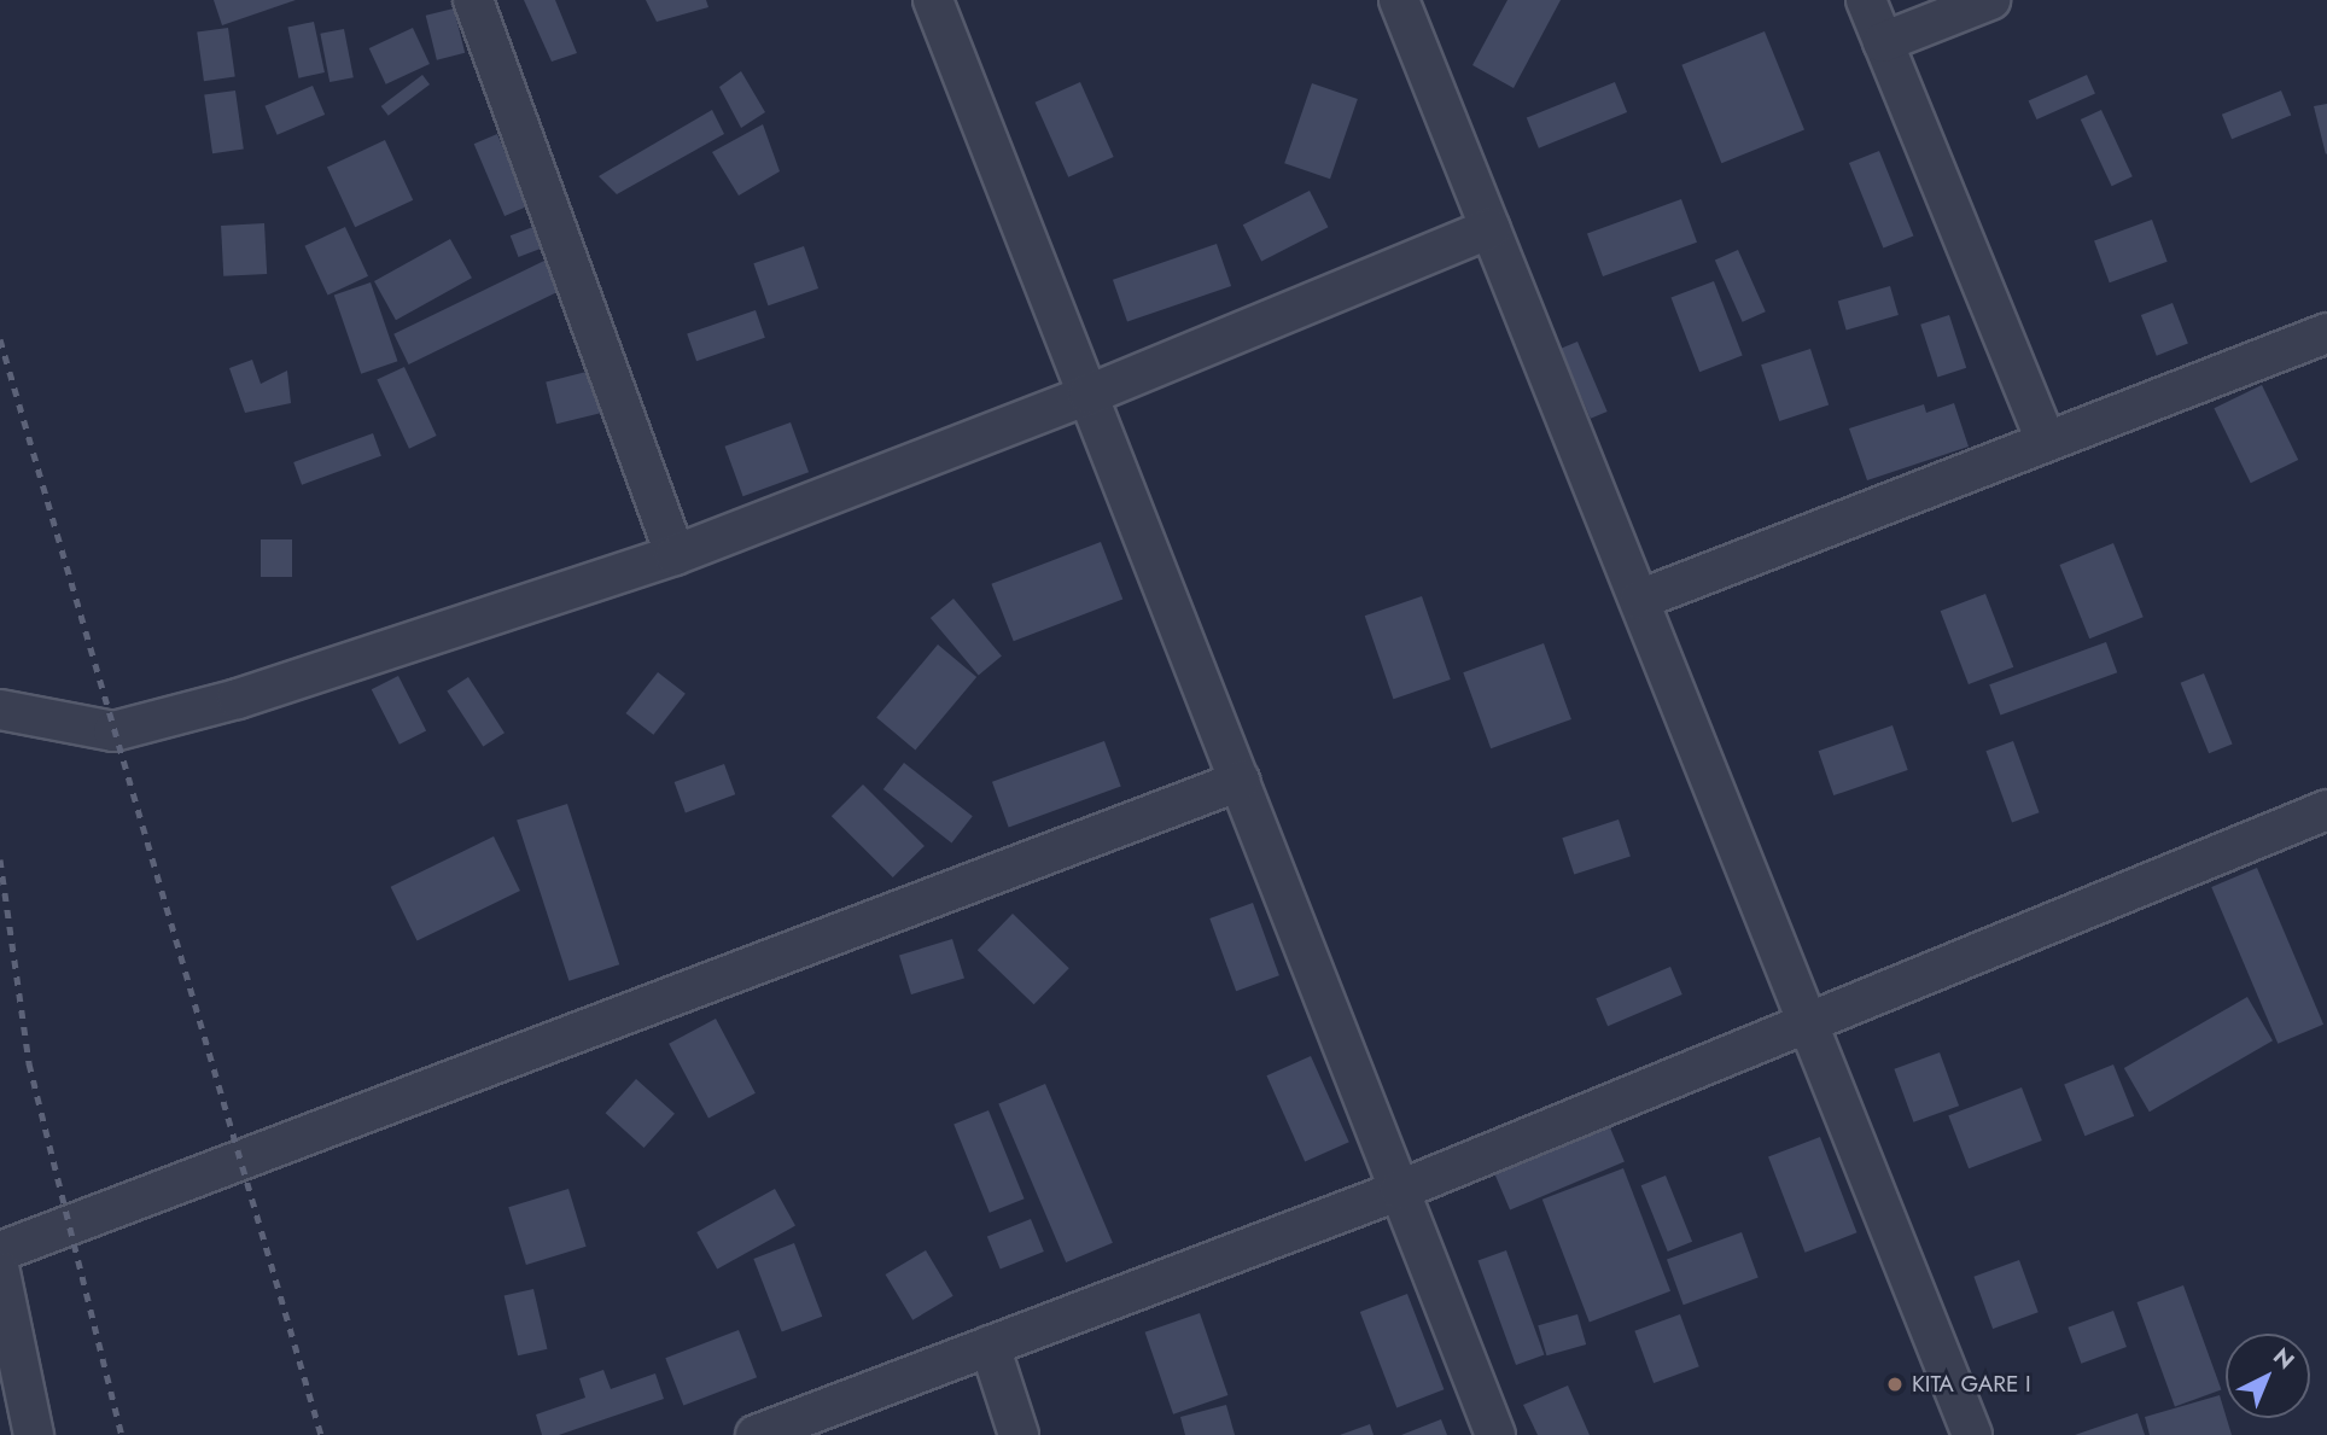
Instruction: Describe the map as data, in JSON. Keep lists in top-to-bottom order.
{
  "places": ["KITA GARE I"],
  "north": "top right"
}
